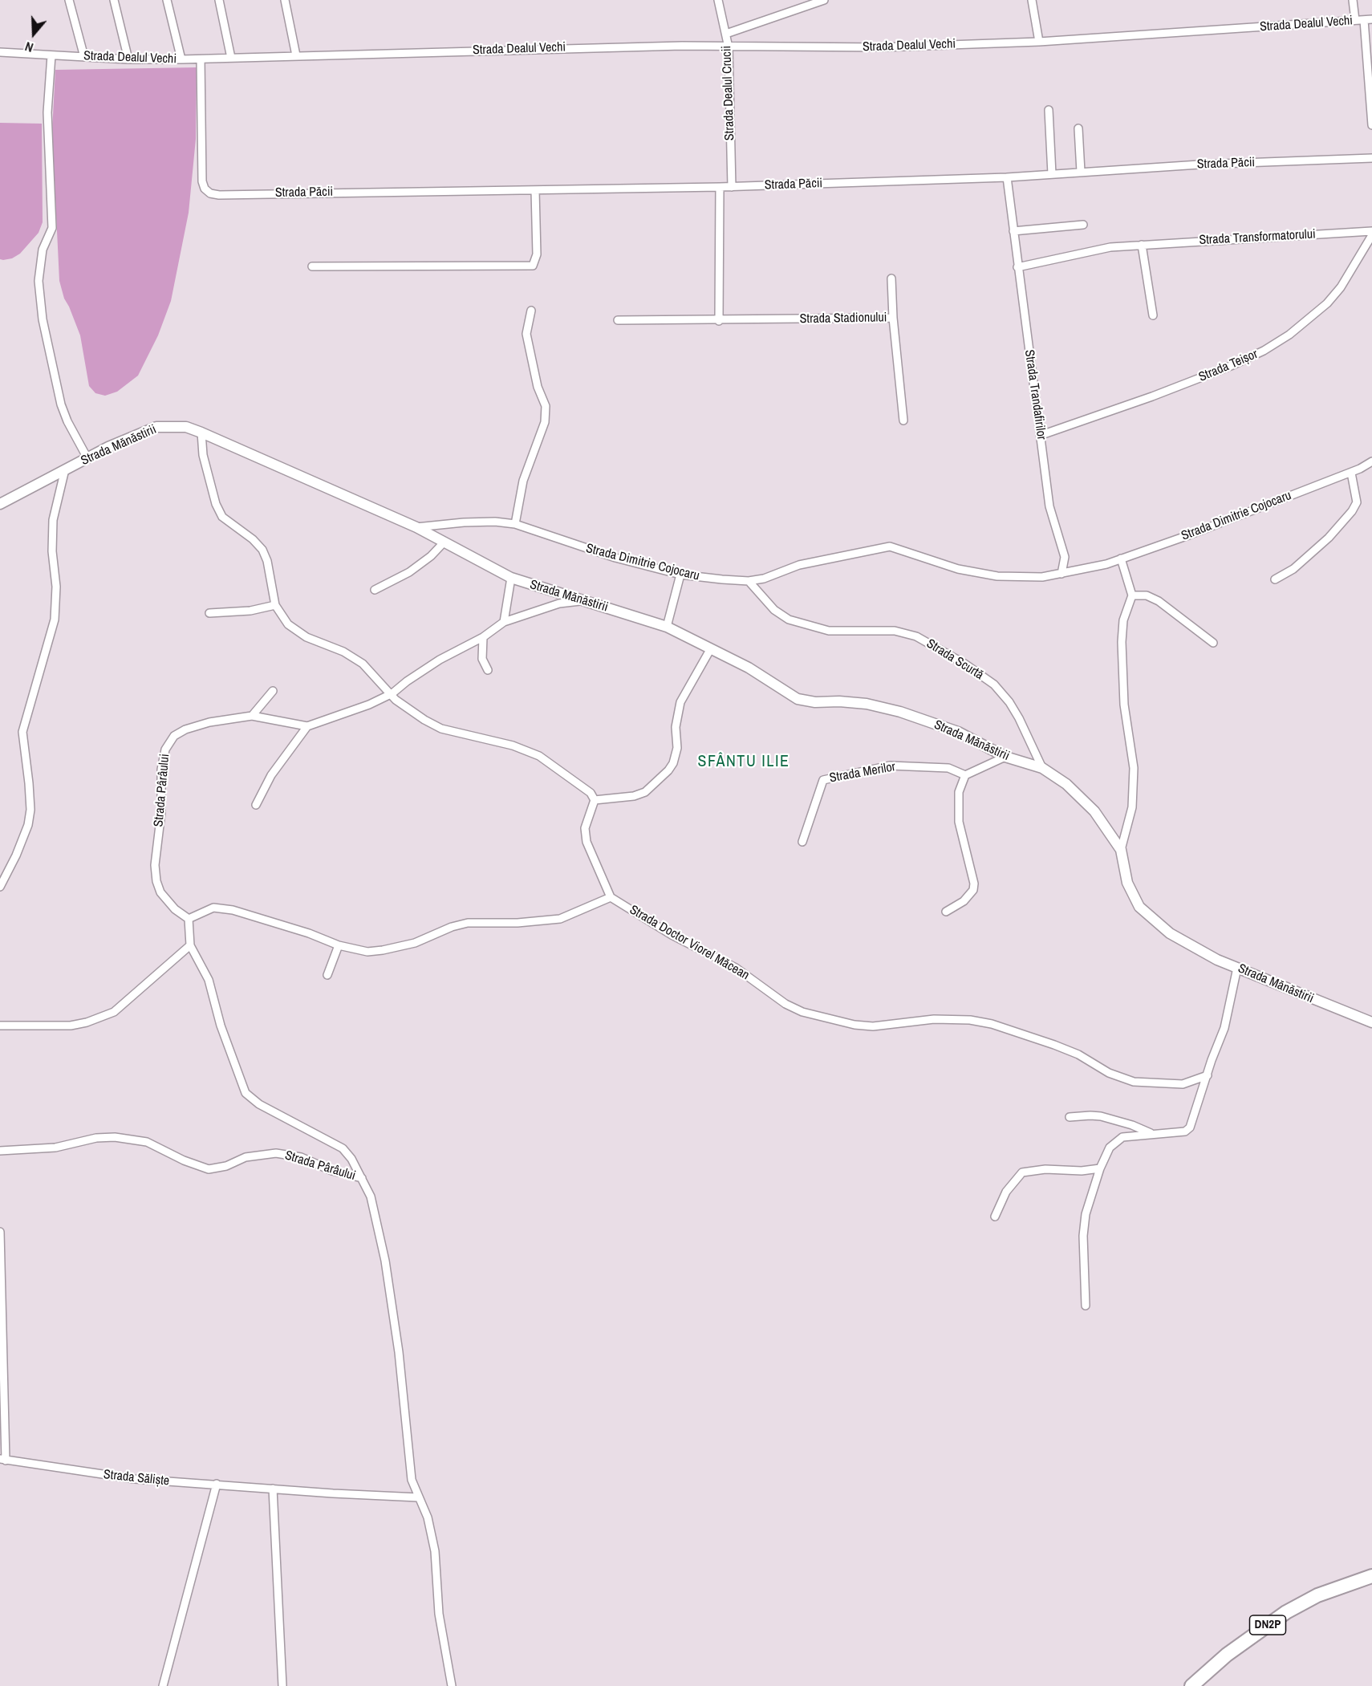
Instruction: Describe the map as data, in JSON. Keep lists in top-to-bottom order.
{
  "streets": {
    "highway": ["DN2P"],
    "street": [
      "Strada Dealul Vechi",
      "Strada Dealul Crucii",
      "Strada Păcii",
      "Strada Transformatorului",
      "Strada Stadionului",
      "Strada Teișor",
      "Strada Trandafirilor",
      "Strada Mănăstirii",
      "Strada Dimitrie Cojocaru",
      "Strada Scurtă",
      "Strada Merilor",
      "Strada Pârâului",
      "Strada Doctor Viorel Măcean",
      "Strada Săliște"
    ]
  },
  "crossings": [
    ["Strada Dealul Vechi", "Strada Dealul Crucii"],
    ["Strada Dealul Vechi", "Strada Păcii"],
    ["Strada Dealul Crucii", "Strada Păcii"],
    ["Strada Păcii", "Strada Trandafirilor"],
    ["Strada Transformatorului", "Strada Trandafirilor"],
    ["Strada Teișor", "Strada Trandafirilor"],
    ["Strada Trandafirilor", "Strada Dimitrie Cojocaru"],
    ["Strada Mănăstirii", "Strada Dimitrie Cojocaru"],
    ["Strada Mănăstirii", "Strada Scurtă"],
    ["Strada Mănăstirii", "Strada Pârâului"],
    ["Strada Dimitrie Cojocaru", "Strada Scurtă"]
  ],
  "districts": ["SFÂNTU ILIE"],
  "north": "bottom"
}
